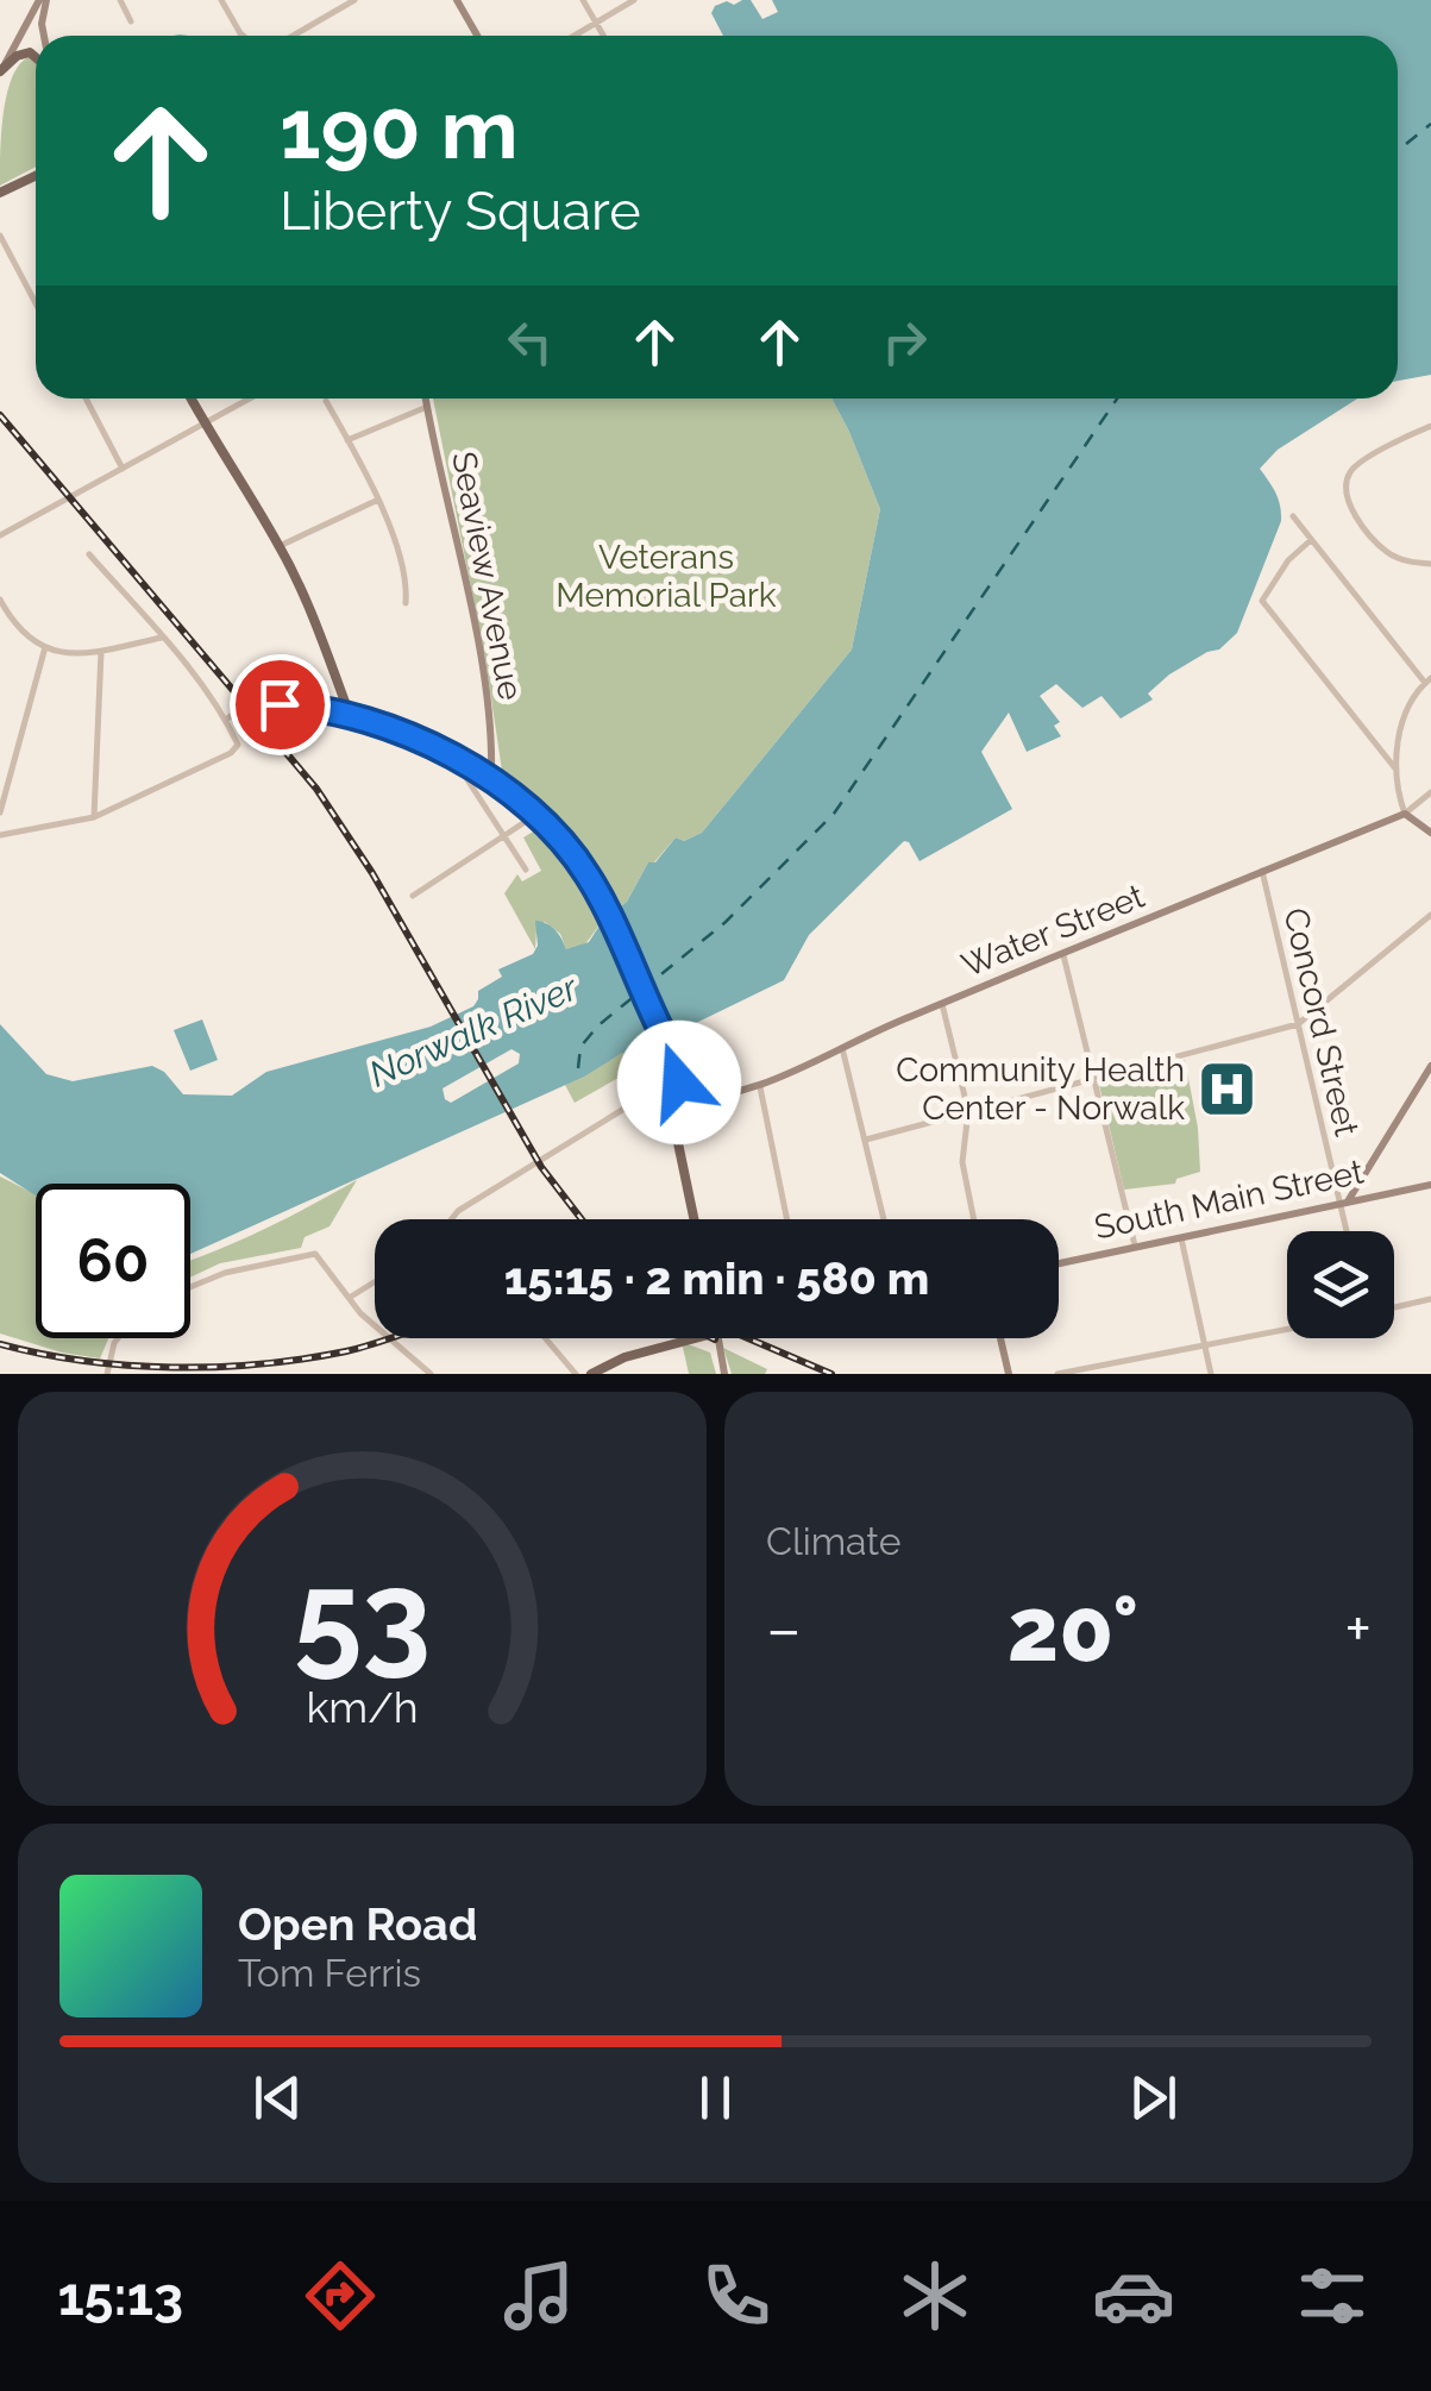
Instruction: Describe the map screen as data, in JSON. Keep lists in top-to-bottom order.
{
  "streets": {
    "main road": ["Seaview Avenue", "Water Street", "South Main Street"],
    "street": ["Concord Street"]
  },
  "crossings": [
    ["Water Street", "Concord Street"],
    ["Concord Street", "South Main Street"]
  ],
  "water": ["Norwalk River"],
  "parks": ["Veterans Memorial Park"],
  "places": {
    "hospital": ["Community Health Center - Norwalk"]
  },
  "page": {
    "turn": ["190 m", "Liberty Square"],
    "limit": "60",
    "trip": "15:15 · 2 min · 580 m",
    "tile": "Climate",
    "heat": ["−", "20°", "+"],
    "song": ["Open Road", "Tom Ferris"],
    "tabs": "15:13",
    "gauge": ["53", "km/h"]
  }
}
